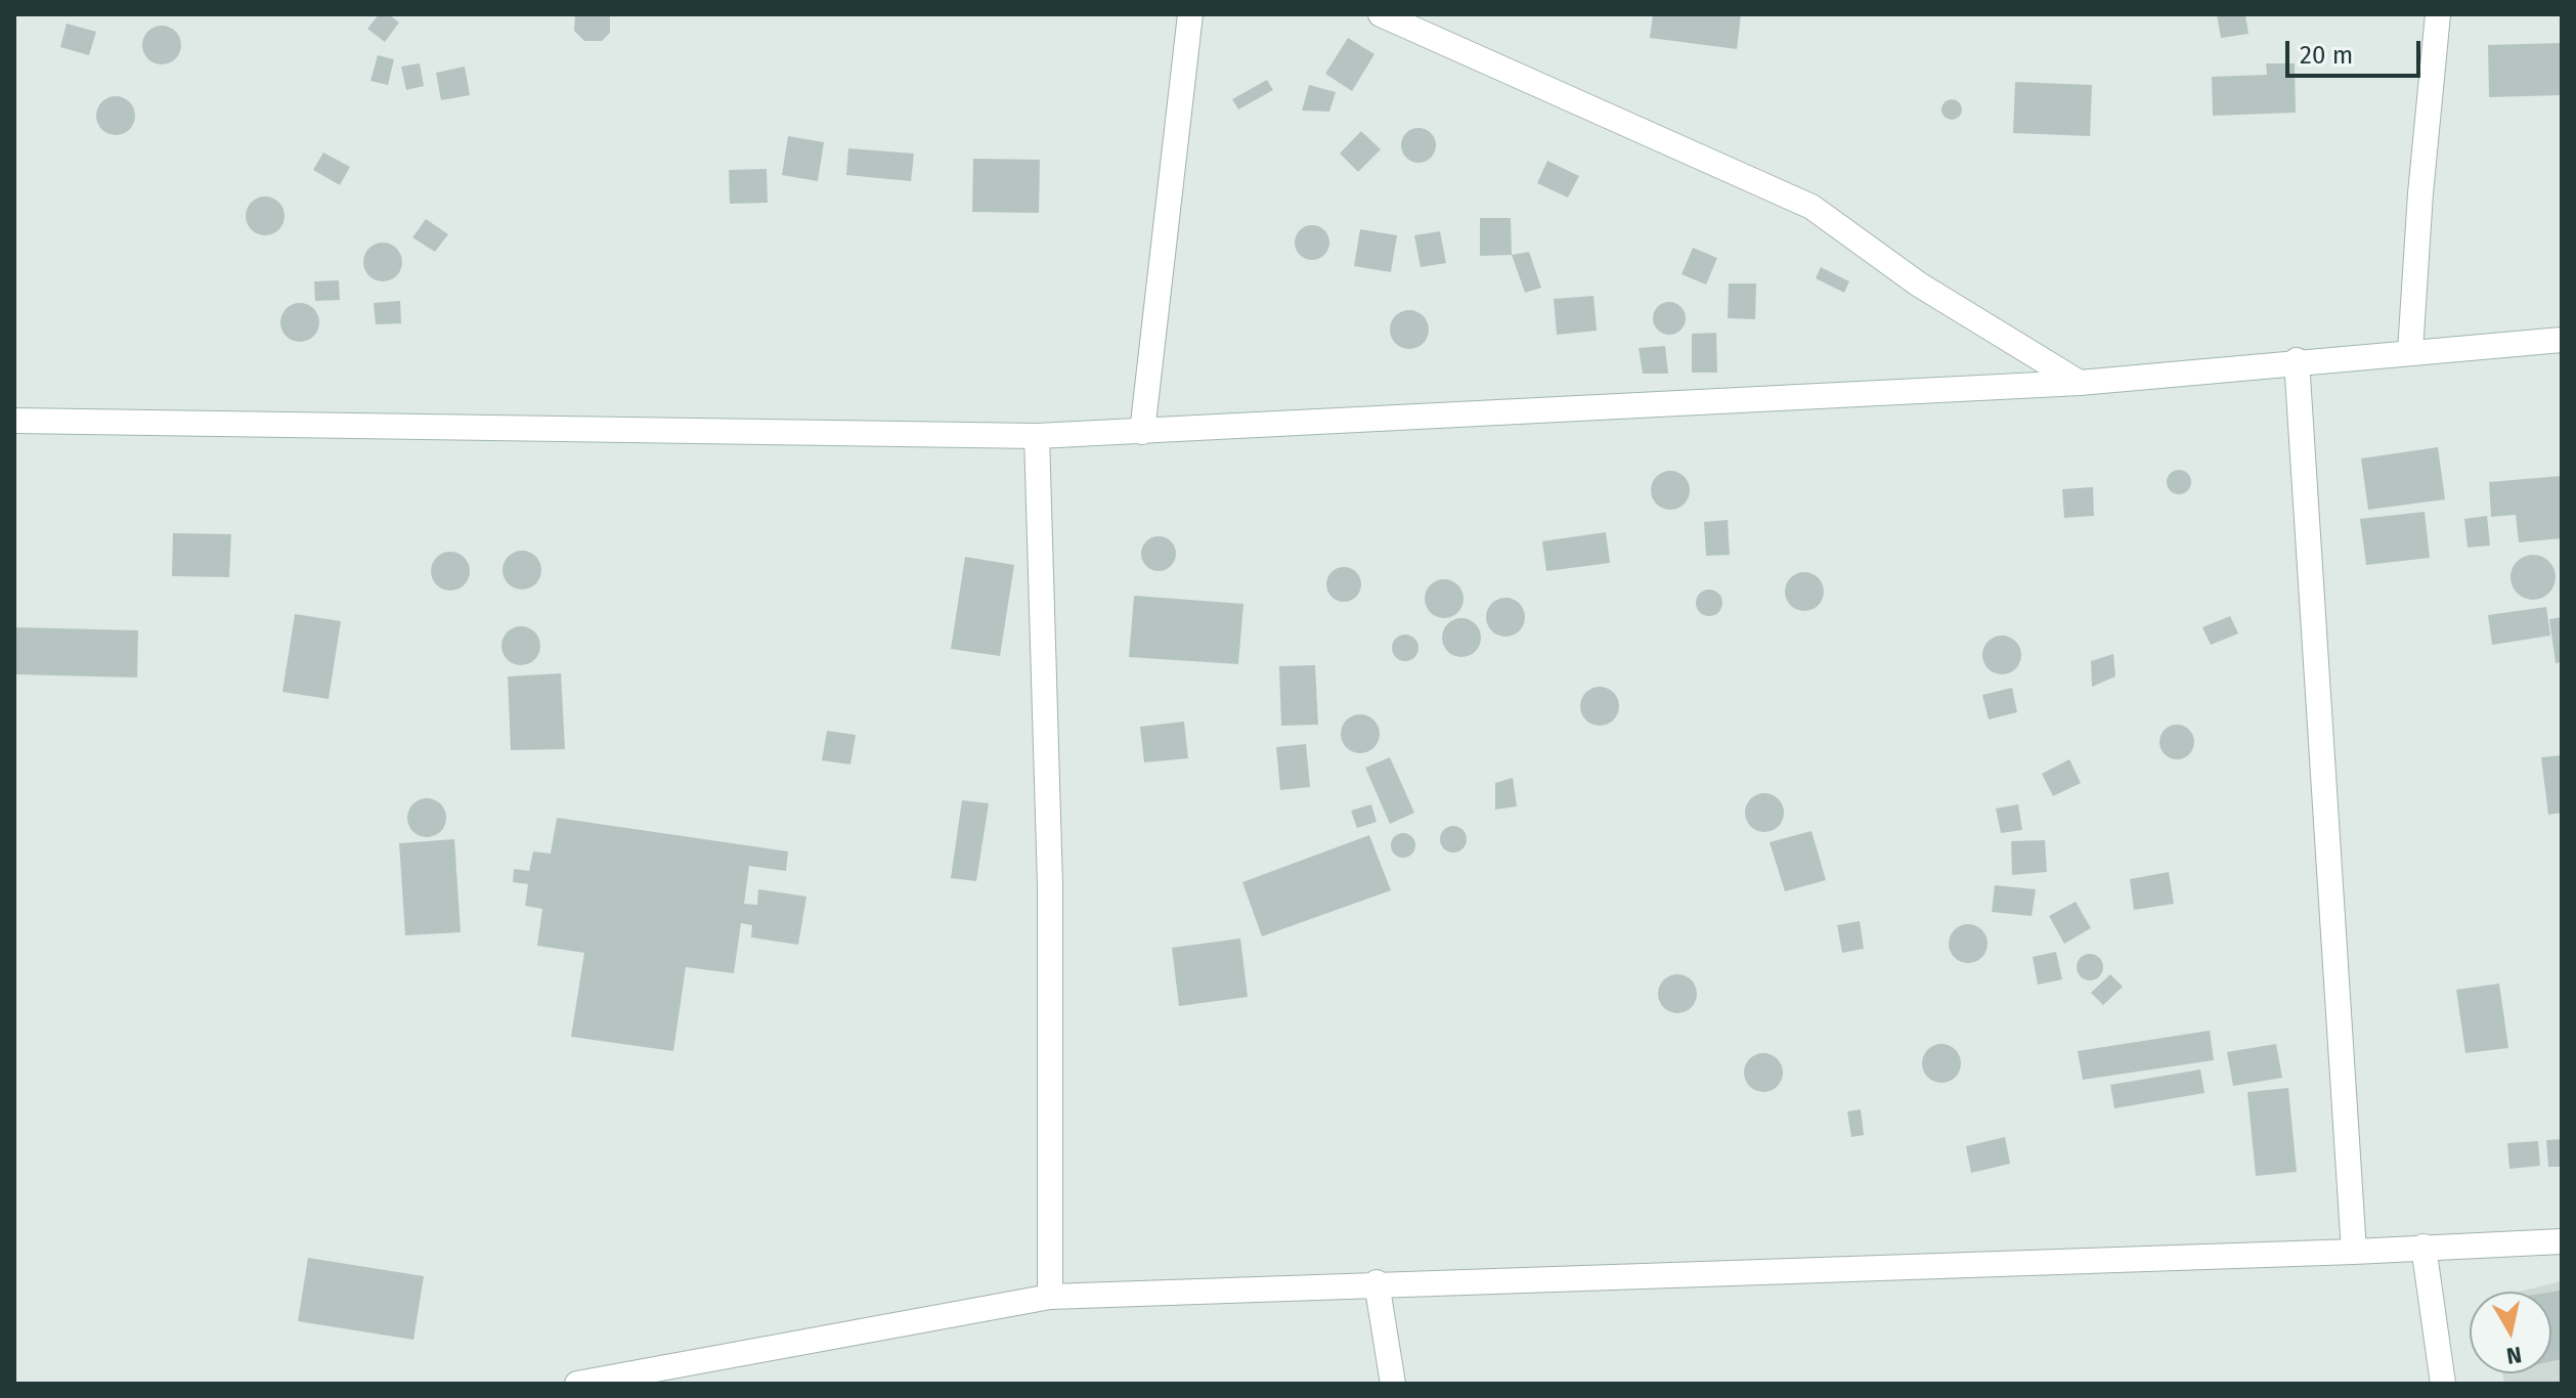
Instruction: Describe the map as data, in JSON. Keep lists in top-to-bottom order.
{
  "scale_bar": "20 m",
  "north": "bottom"
}
